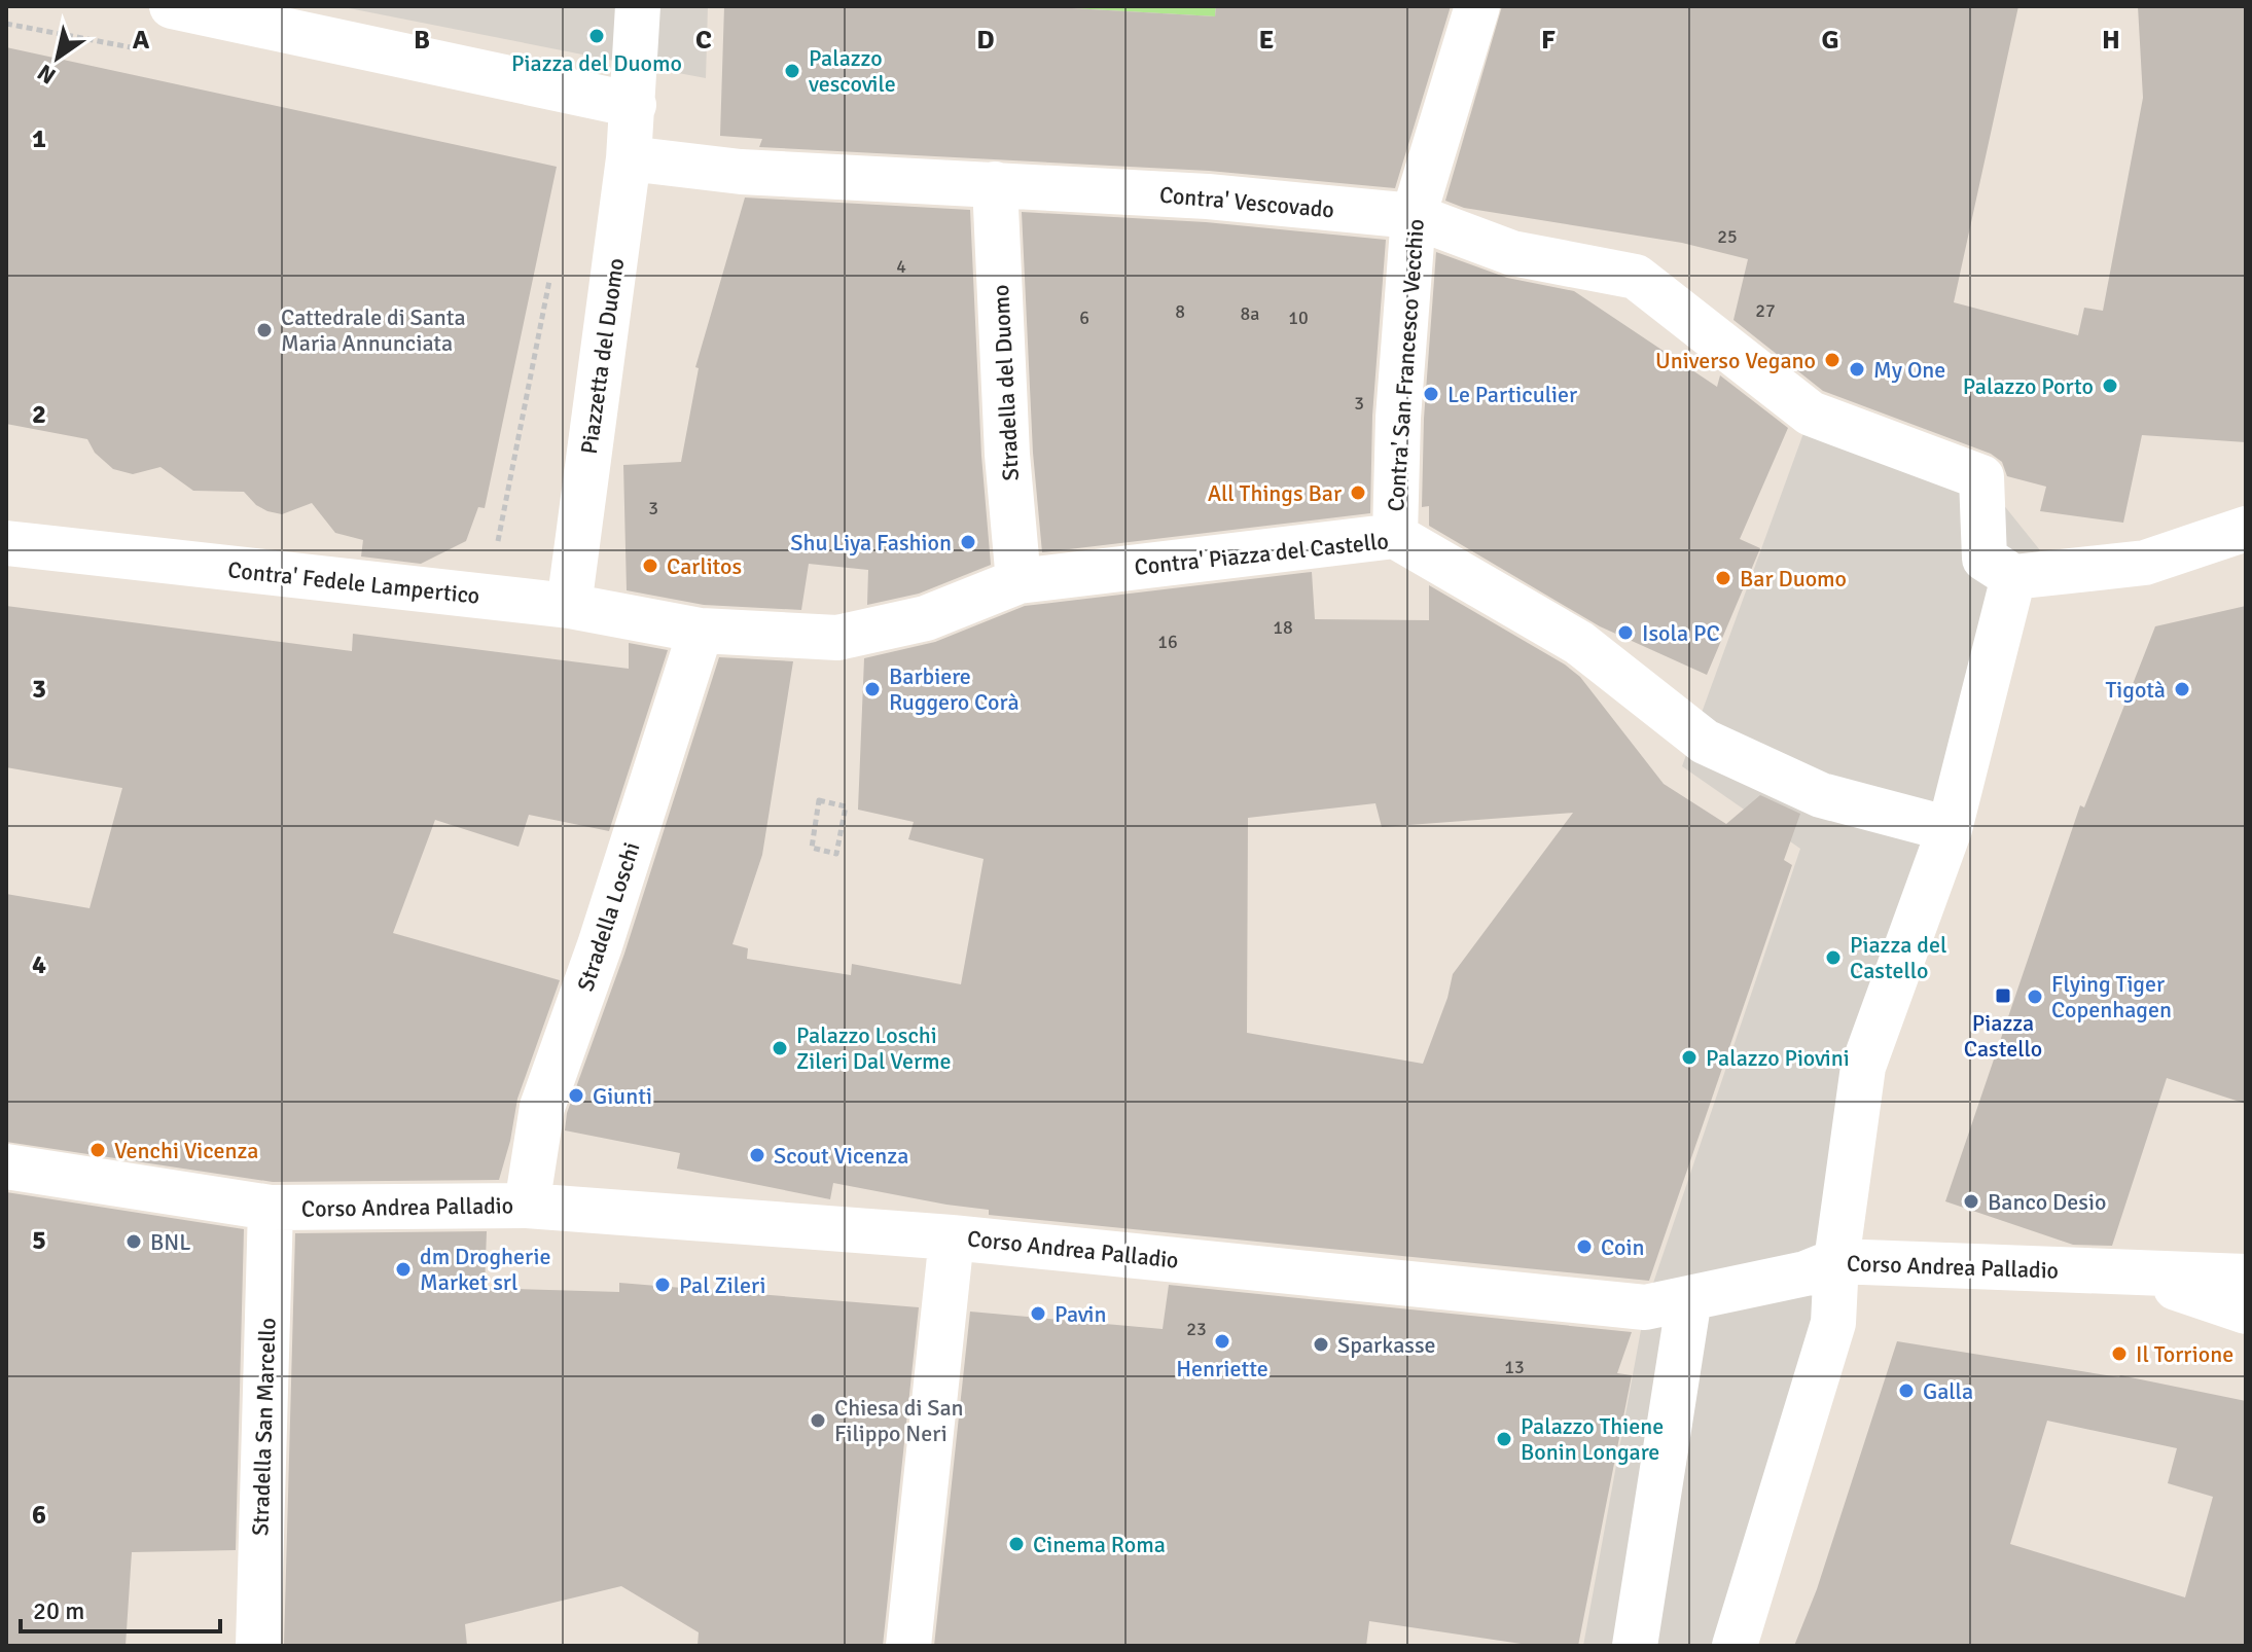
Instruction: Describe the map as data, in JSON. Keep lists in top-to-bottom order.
{
  "streets": {
    "street": [
      "Contra' Vescovado",
      "Piazzetta del Duomo",
      "Contra' San Francesco Vecchio",
      "Stradella del Duomo",
      "Contra' Piazza del Castello",
      "Contra' Fedele Lampertico",
      "Stradella Loschi",
      "Corso Andrea Palladio",
      "Stradella San Marcello"
    ]
  },
  "crossings": [
    ["Contra' Vescovado", "Piazzetta del Duomo"],
    ["Contra' Vescovado", "Contra' San Francesco Vecchio"],
    ["Contra' Vescovado", "Stradella del Duomo"],
    ["Piazzetta del Duomo", "Contra' Fedele Lampertico"],
    ["Contra' San Francesco Vecchio", "Contra' Piazza del Castello"],
    ["Stradella del Duomo", "Contra' Piazza del Castello"],
    ["Contra' Piazza del Castello", "Contra' Fedele Lampertico"],
    ["Contra' Piazza del Castello", "Stradella Loschi"],
    ["Contra' Fedele Lampertico", "Stradella Loschi"],
    ["Stradella Loschi", "Corso Andrea Palladio"],
    ["Corso Andrea Palladio", "Stradella San Marcello"]
  ],
  "places": {
    "other": [
      "Piazza del Duomo",
      "Palazzo vescovile",
      "Cattedrale di Santa Maria Annunciata",
      "Universo Vegano",
      "My One",
      "Palazzo Porto",
      "Le Particulier",
      "All Things Bar",
      "Shu Liya Fashion",
      "Carlitos",
      "Bar Duomo",
      "Isola PC",
      "Barbiere Ruggero Corà",
      "Tigotà",
      "Piazza del Castello",
      "Flying Tiger Copenhagen",
      "Palazzo Loschi Zileri Dal Verme",
      "Palazzo Piovini",
      "Giunti",
      "Venchi Vicenza",
      "Scout Vicenza",
      "Banco Desio",
      "BNL",
      "Coin",
      "dm Drogherie Market srl",
      "Pal Zileri",
      "Pavin",
      "Henriette",
      "Sparkasse",
      "Il Torrione",
      "Galla",
      "Chiesa di San Filippo Neri",
      "Palazzo Thiene Bonin Longare",
      "Cinema Roma"
    ],
    "transit": ["Piazza Castello"]
  },
  "house_numbers": [
    "25",
    "4",
    "27",
    "8",
    "8a",
    "6",
    "10",
    "3",
    "3",
    "18",
    "16",
    "23",
    "13"
  ],
  "scale_bar": "20 m",
  "north": "bottom left",
  "grid": {
    "columns": [
      "A",
      "B",
      "C",
      "D",
      "E",
      "F",
      "G",
      "H"
    ],
    "rows": [
      "1",
      "2",
      "3",
      "4",
      "5",
      "6"
    ]
  }
}
